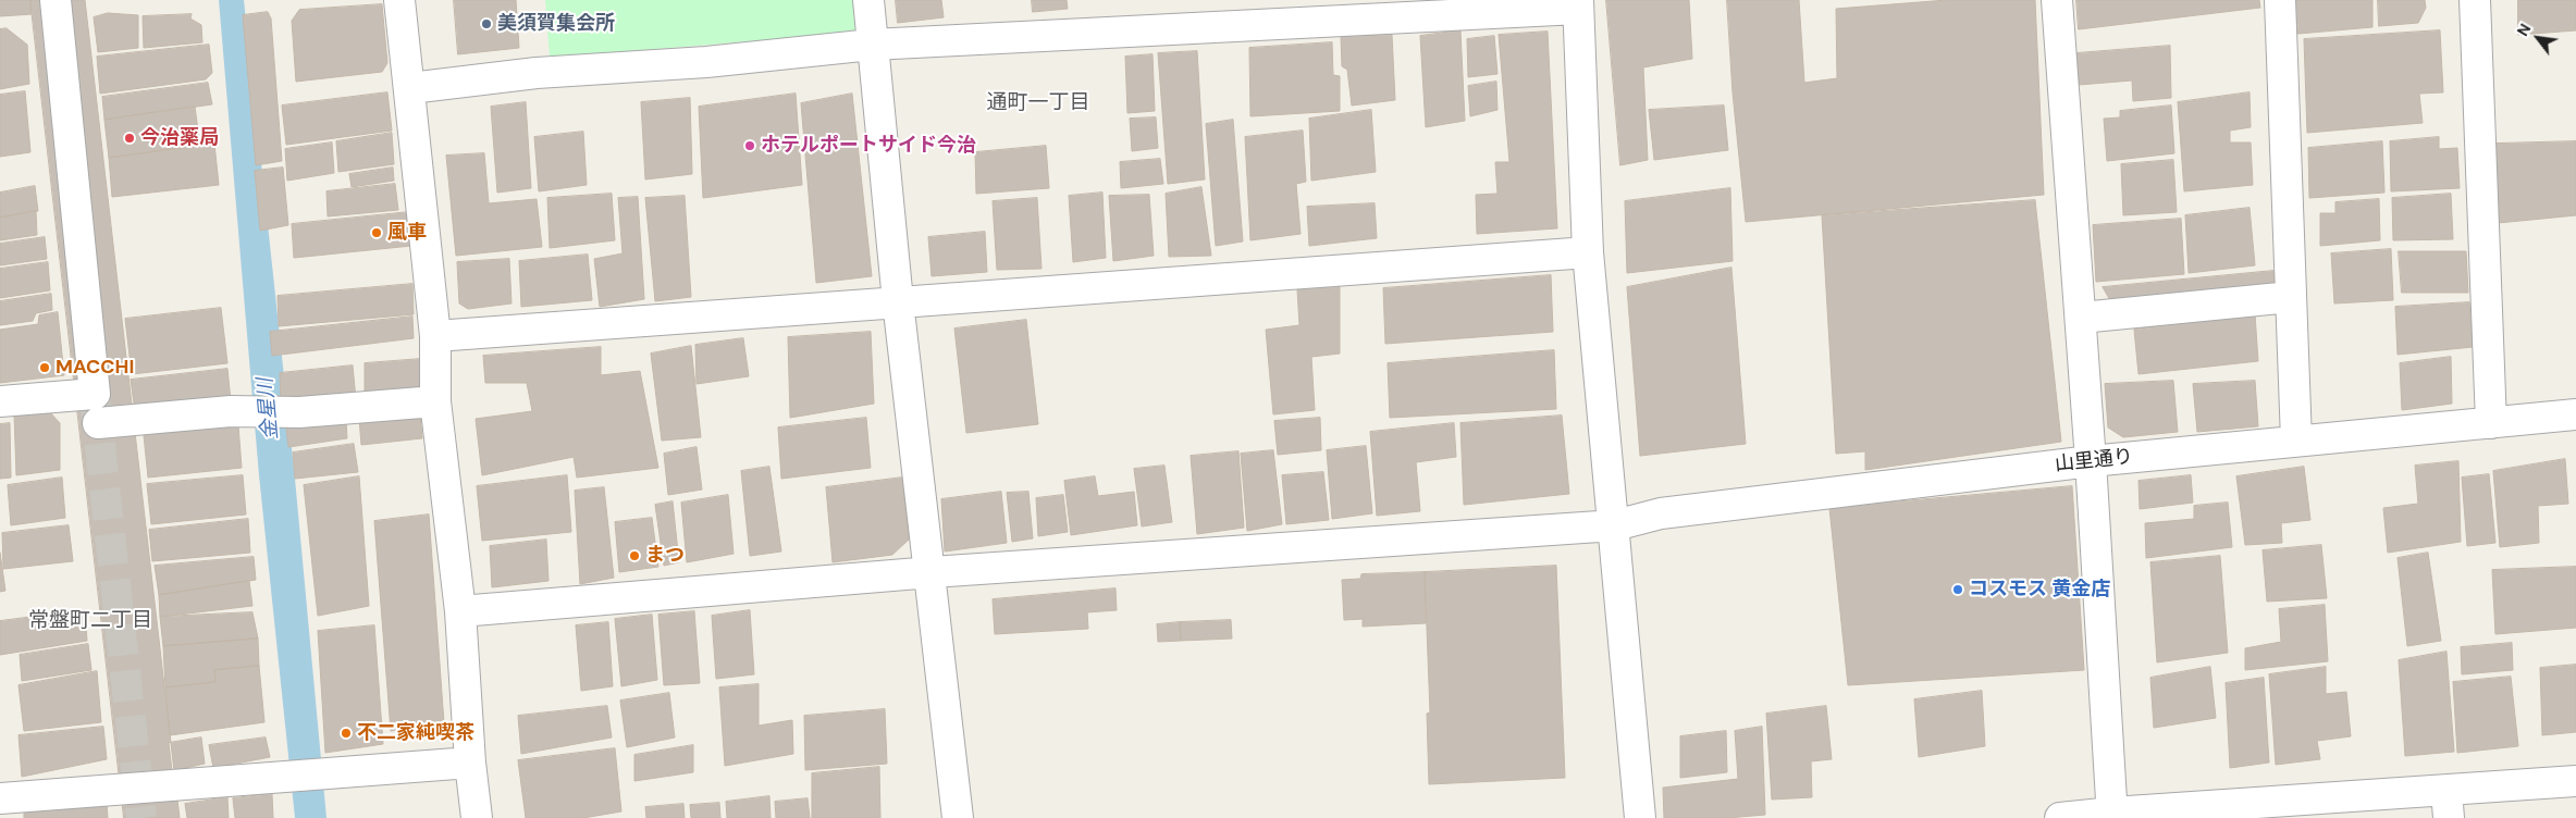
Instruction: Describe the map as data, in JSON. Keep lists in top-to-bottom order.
{
  "streets": {
    "street": ["山里通り"]
  },
  "districts": ["通町一丁目", "常盤町二丁目"],
  "water": ["金星川"],
  "places": [
    "美須賀集会所",
    "今治薬局",
    "ホテルポートサイド今治",
    "風車",
    "MACCHI",
    "まつ",
    "コスモス 黄金店",
    "不二家純喫茶"
  ],
  "north": "top left"
}
